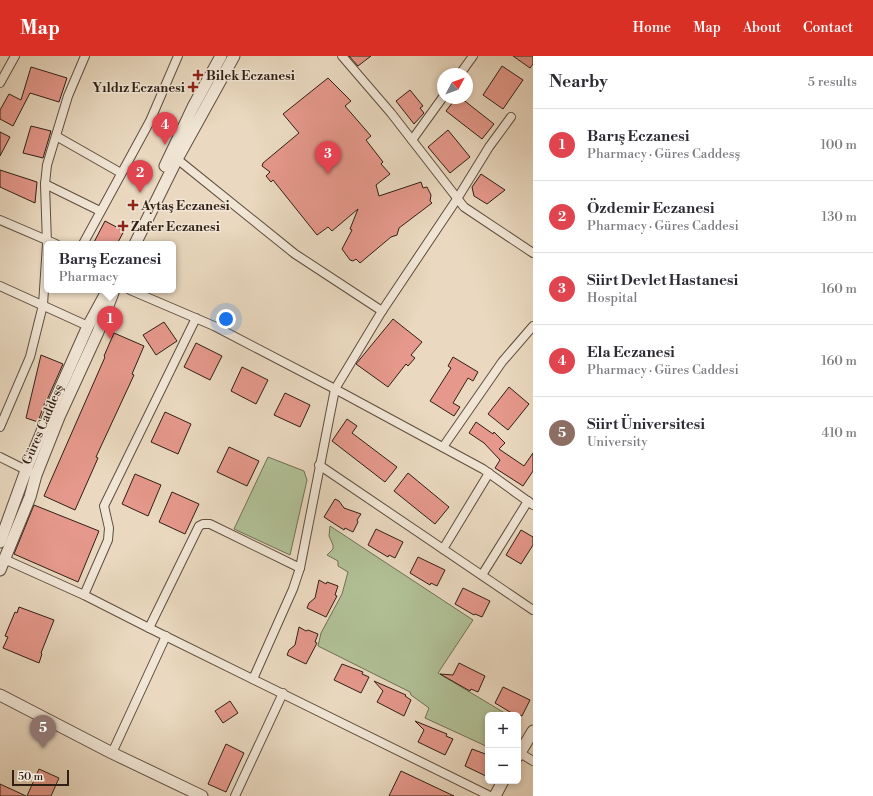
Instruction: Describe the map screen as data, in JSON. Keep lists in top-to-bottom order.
{
  "streets": {
    "street": ["Güres Caddesş"]
  },
  "places": {
    "health": [
      "Bilek Eczanesi",
      "Yıldız Eczanesi",
      "Aytaş Eczanesi",
      "Zafer Eczanesi"
    ]
  },
  "scale_bar": "50 m",
  "north": "top right",
  "page": {
    "header": "Map",
    "nav": [
      "Home",
      "Map",
      "About",
      "Contact"
    ],
    "heading": ["Nearby", "5 results"],
    "list": [
      {
        "mark": "1",
        "name": "Barış Eczanesi",
        "note": "Pharmacy · Güres Caddesş",
        "value": "100 m"
      },
      {
        "mark": "2",
        "name": "Özdemir Eczanesi",
        "note": "Pharmacy · Güres Caddesi",
        "value": "130 m"
      },
      {
        "mark": "3",
        "name": "Siirt Devlet Hastanesi",
        "note": "Hospital",
        "value": "160 m"
      },
      {
        "mark": "4",
        "name": "Ela Eczanesi",
        "note": "Pharmacy · Güres Caddesi",
        "value": "160 m"
      },
      {
        "mark": "5",
        "name": "Siirt Üniversitesi",
        "note": "University",
        "value": "410 m"
      }
    ],
    "pins": [
      "4",
      "3",
      "2",
      "1",
      "5"
    ],
    "popup": ["Barış Eczanesi", "Pharmacy"],
    "map_buttons": ["+", "−"],
    "scale": "50 m"
  }
}
